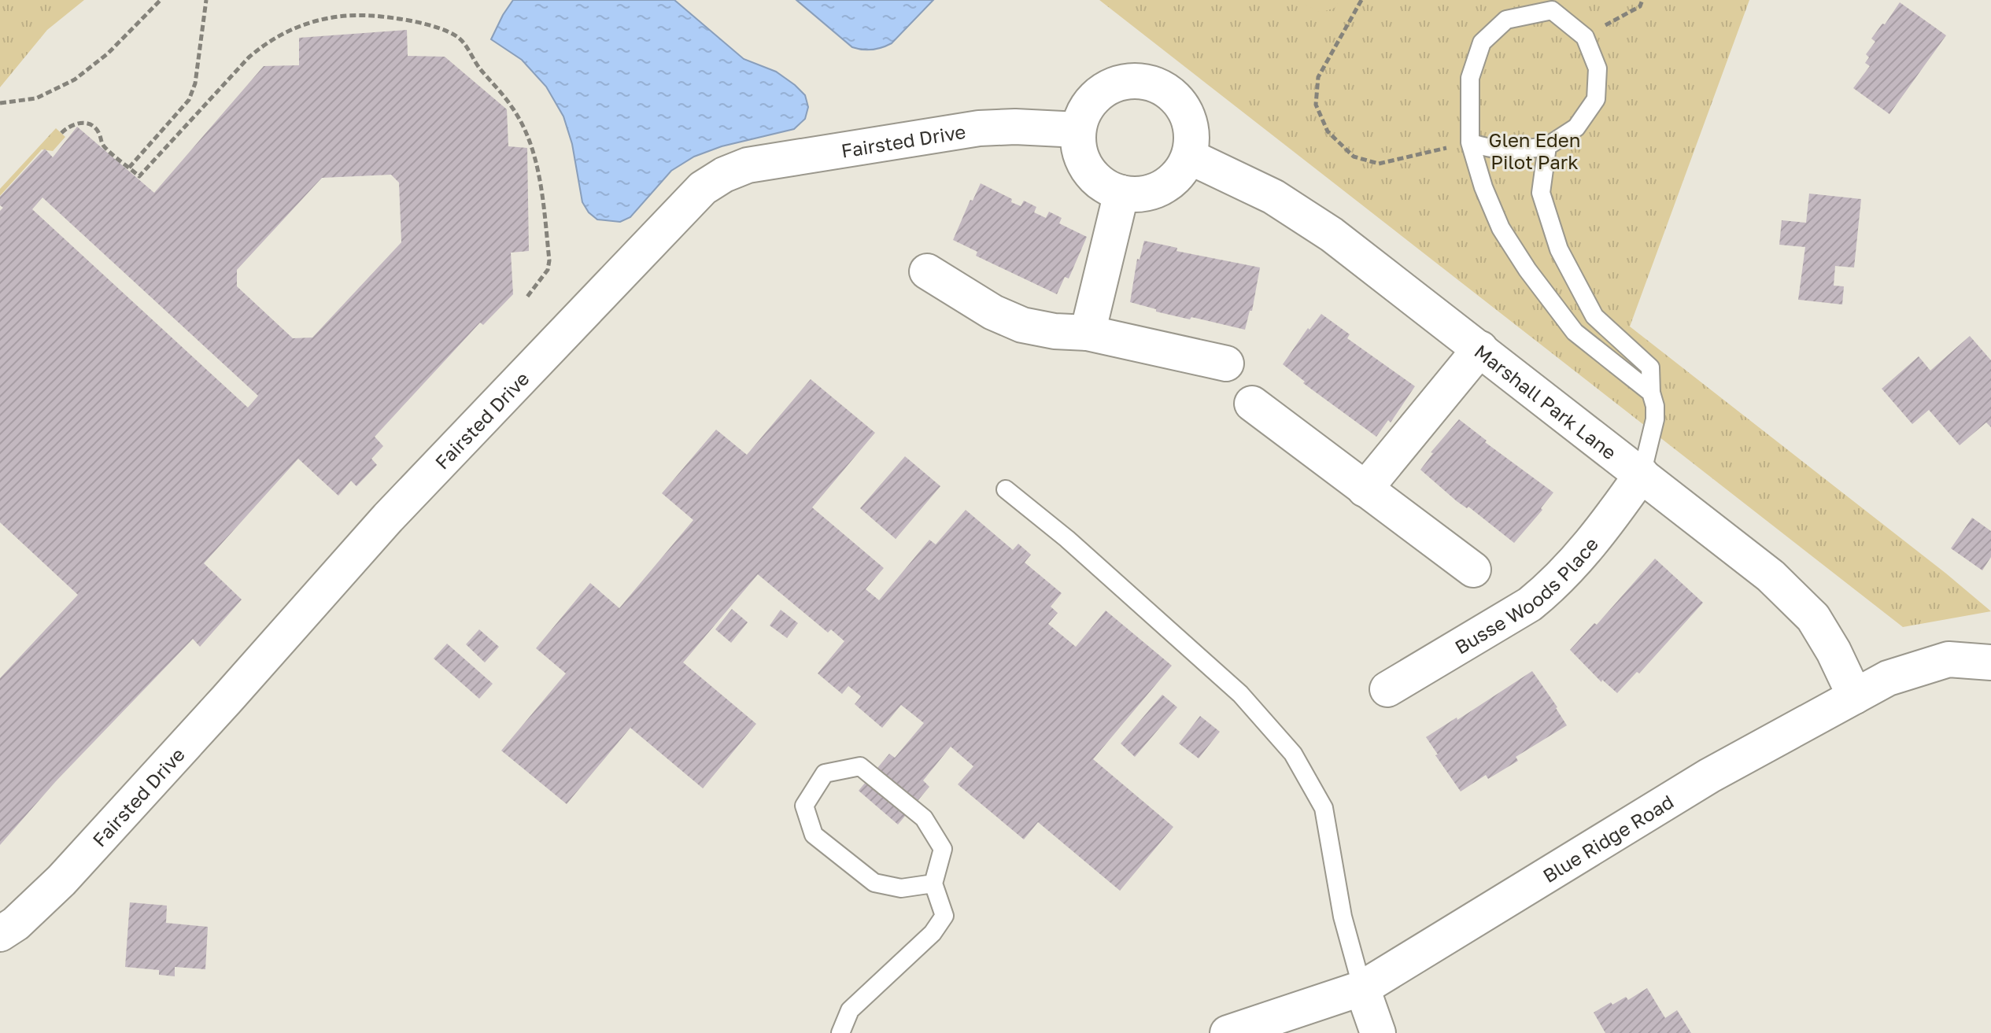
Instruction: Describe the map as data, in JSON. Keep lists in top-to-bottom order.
{
  "streets": {
    "street": [
      "Fairsted Drive",
      "Marshall Park Lane",
      "Busse Woods Place",
      "Blue Ridge Road"
    ]
  },
  "crossings": [
    ["Fairsted Drive", "Marshall Park Lane"],
    ["Marshall Park Lane", "Busse Woods Place"],
    ["Marshall Park Lane", "Blue Ridge Road"]
  ],
  "parks": ["Glen Eden Pilot Park"]
}
